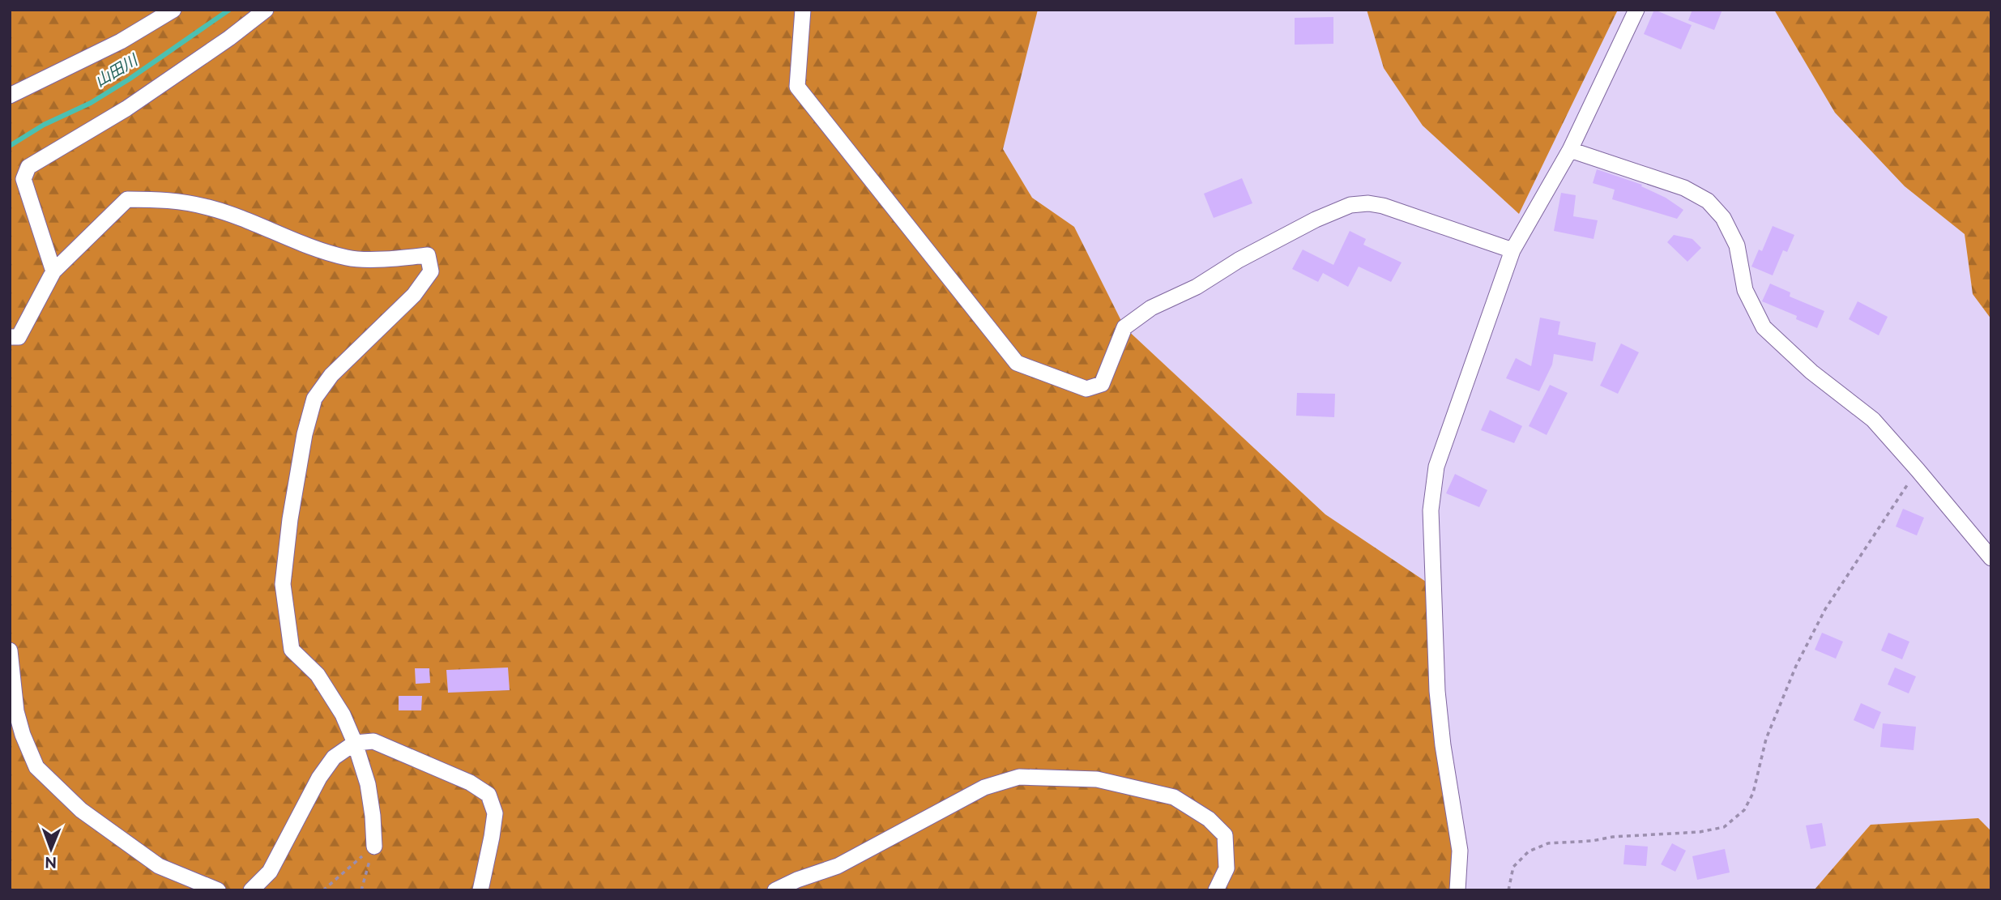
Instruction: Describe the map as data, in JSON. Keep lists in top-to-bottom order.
{
  "water": ["山田川"],
  "north": "bottom"
}
